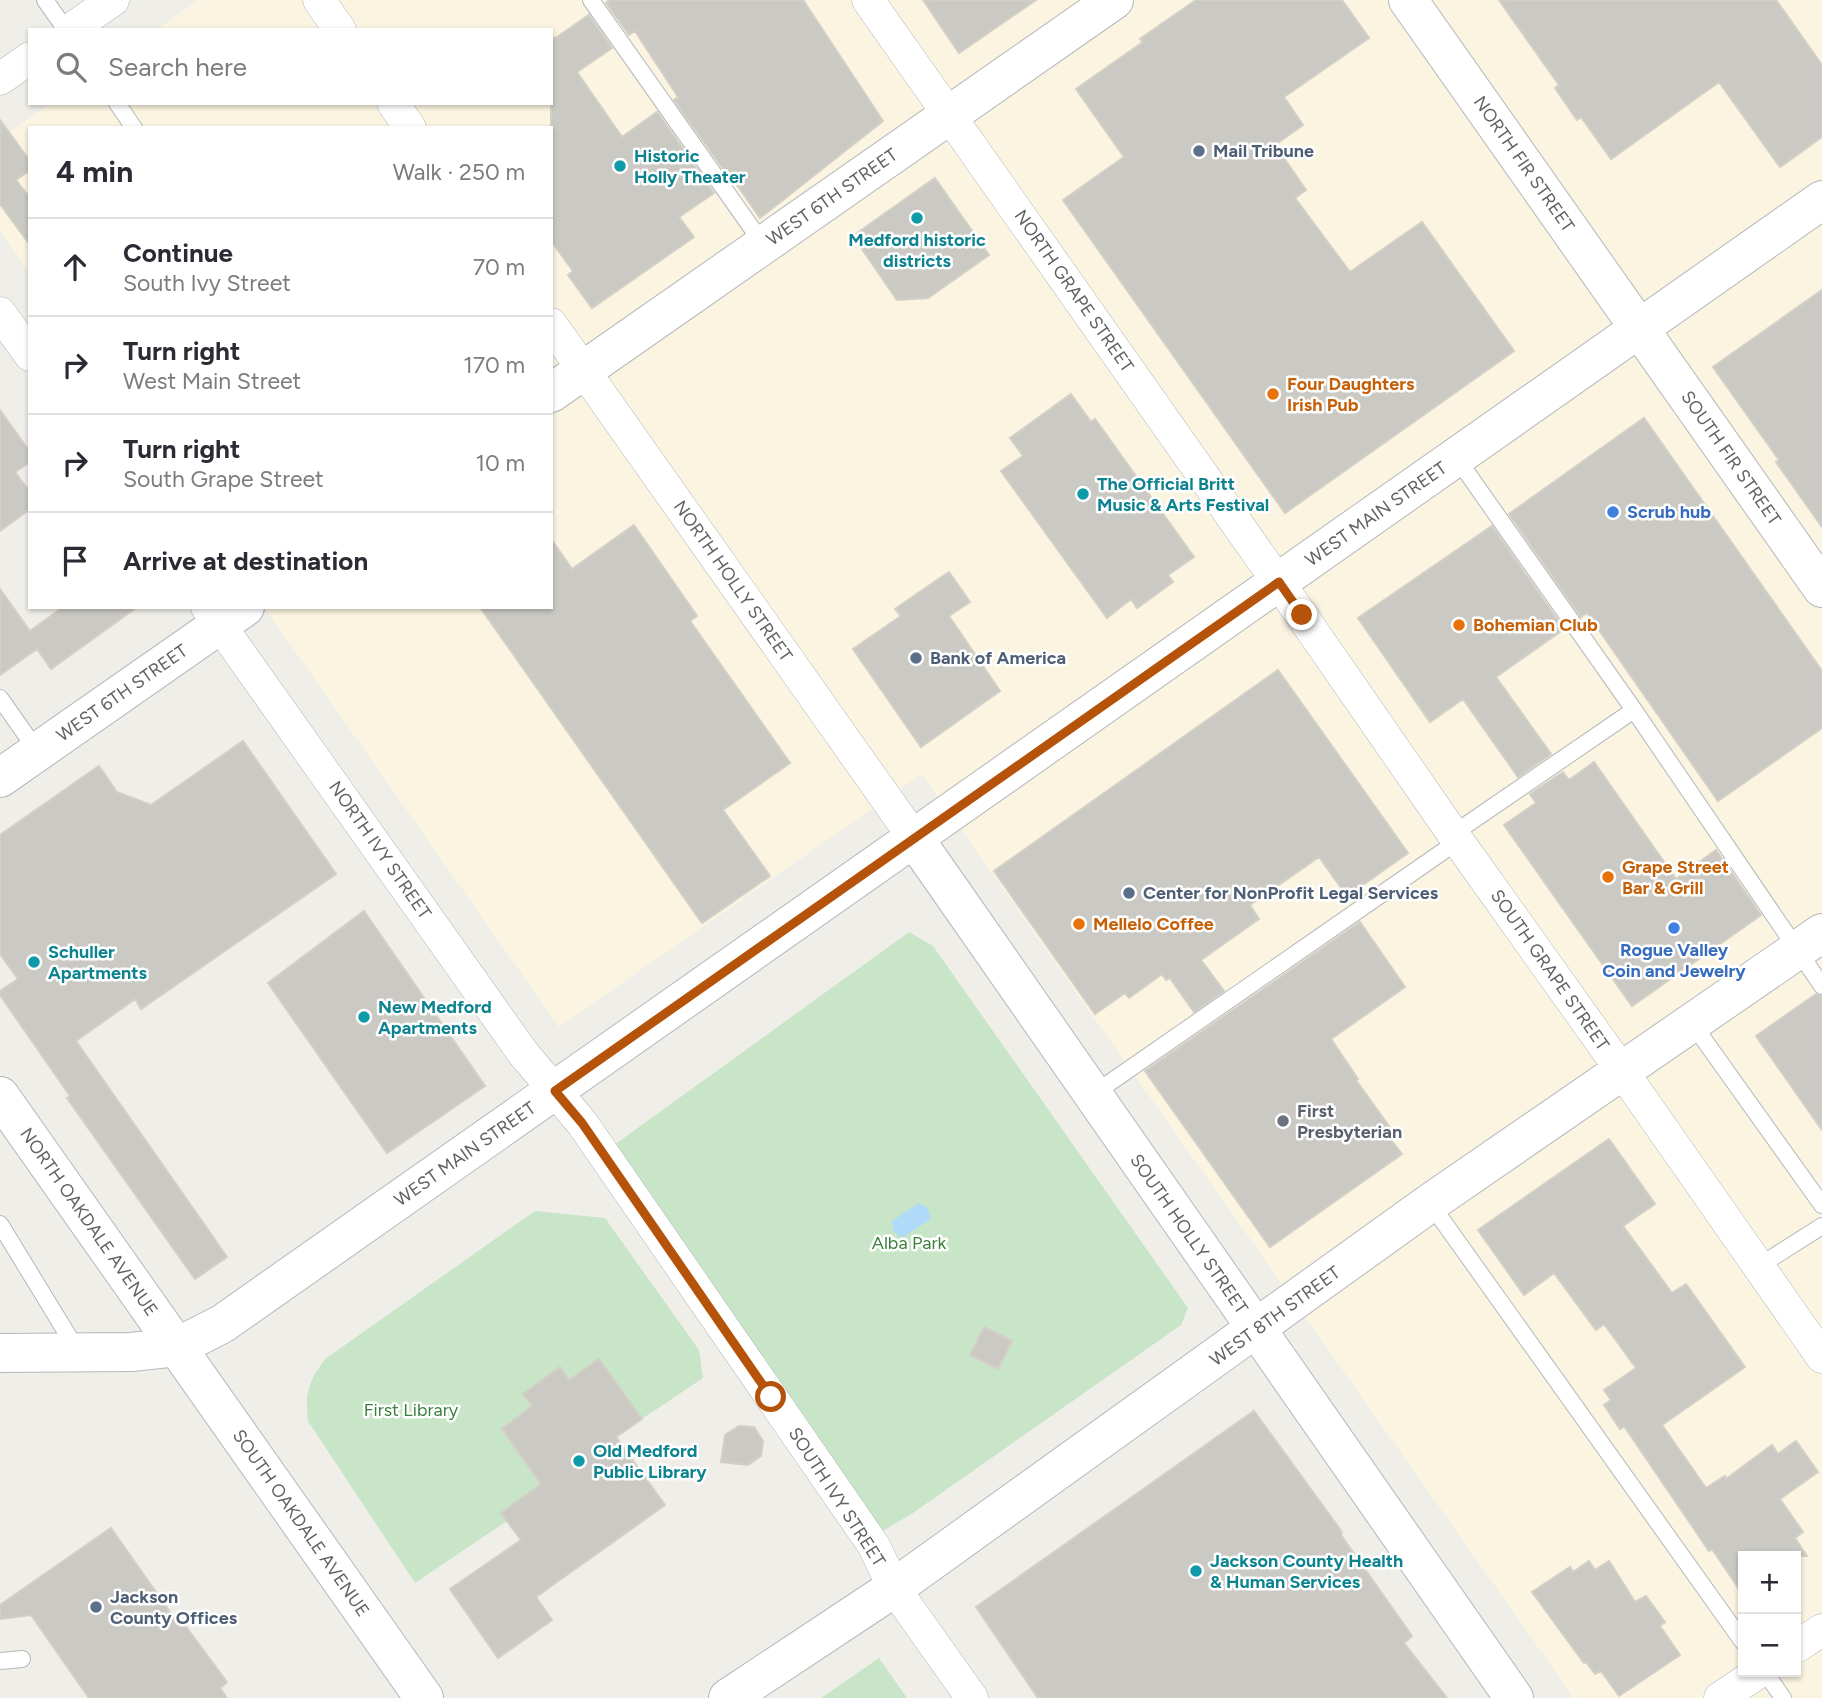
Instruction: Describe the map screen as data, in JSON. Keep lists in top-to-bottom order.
{
  "streets": {
    "main road": [
      "NORTH FIR STREET",
      "WEST 6TH STREET",
      "SOUTH FIR STREET",
      "WEST MAIN STREET",
      "NORTH OAKDALE AVENUE",
      "SOUTH HOLLY STREET",
      "WEST 8TH STREET",
      "SOUTH OAKDALE AVENUE"
    ],
    "street": [
      "NORTH GRAPE STREET",
      "NORTH HOLLY STREET",
      "NORTH IVY STREET",
      "SOUTH GRAPE STREET",
      "SOUTH IVY STREET"
    ]
  },
  "crossings": [
    ["NORTH FIR STREET", "SOUTH FIR STREET"],
    ["NORTH FIR STREET", "WEST MAIN STREET"],
    ["WEST 6TH STREET", "NORTH GRAPE STREET"],
    ["WEST 6TH STREET", "NORTH HOLLY STREET"],
    ["WEST 6TH STREET", "NORTH IVY STREET"],
    ["NORTH GRAPE STREET", "WEST MAIN STREET"],
    ["NORTH GRAPE STREET", "SOUTH GRAPE STREET"],
    ["SOUTH FIR STREET", "WEST MAIN STREET"],
    ["WEST MAIN STREET", "NORTH HOLLY STREET"],
    ["WEST MAIN STREET", "NORTH IVY STREET"],
    ["WEST MAIN STREET", "SOUTH GRAPE STREET"],
    ["WEST MAIN STREET", "NORTH OAKDALE AVENUE"],
    ["WEST MAIN STREET", "SOUTH HOLLY STREET"],
    ["WEST MAIN STREET", "SOUTH IVY STREET"],
    ["WEST MAIN STREET", "SOUTH OAKDALE AVENUE"],
    ["NORTH HOLLY STREET", "SOUTH HOLLY STREET"],
    ["NORTH IVY STREET", "SOUTH IVY STREET"],
    ["SOUTH GRAPE STREET", "WEST 8TH STREET"],
    ["NORTH OAKDALE AVENUE", "SOUTH OAKDALE AVENUE"],
    ["SOUTH HOLLY STREET", "WEST 8TH STREET"],
    ["WEST 8TH STREET", "SOUTH IVY STREET"]
  ],
  "parks": ["Alba Park", "First Library"],
  "places": [
    "Mail Tribune",
    "Historic Holly Theater",
    "Medford historic districts",
    "Four Daughters Irish Pub",
    "The Official Britt Music & Arts Festival",
    "Scrub hub",
    "Bohemian Club",
    "Bank of America",
    "Grape Street Bar & Grill",
    "Center for NonProfit Legal Services",
    "Mellelo Coffee",
    "Rogue Valley Coin and Jewelry",
    "Schuller Apartments",
    "New Medford Apartments",
    "First Presbyterian",
    "Old Medford Public Library",
    "Jackson County Health & Human Services",
    "Jackson County Offices"
  ],
  "page": {
    "search": "Search here",
    "heading": ["4 min", "Walk · 250 m"],
    "list": [
      ["Continue", "South Ivy Street", "70 m"],
      ["Turn right", "West Main Street", "170 m"],
      ["Turn right", "South Grape Street", "10 m"],
      "Arrive at destination"
    ],
    "map_buttons": ["+", "−"]
  }
}
